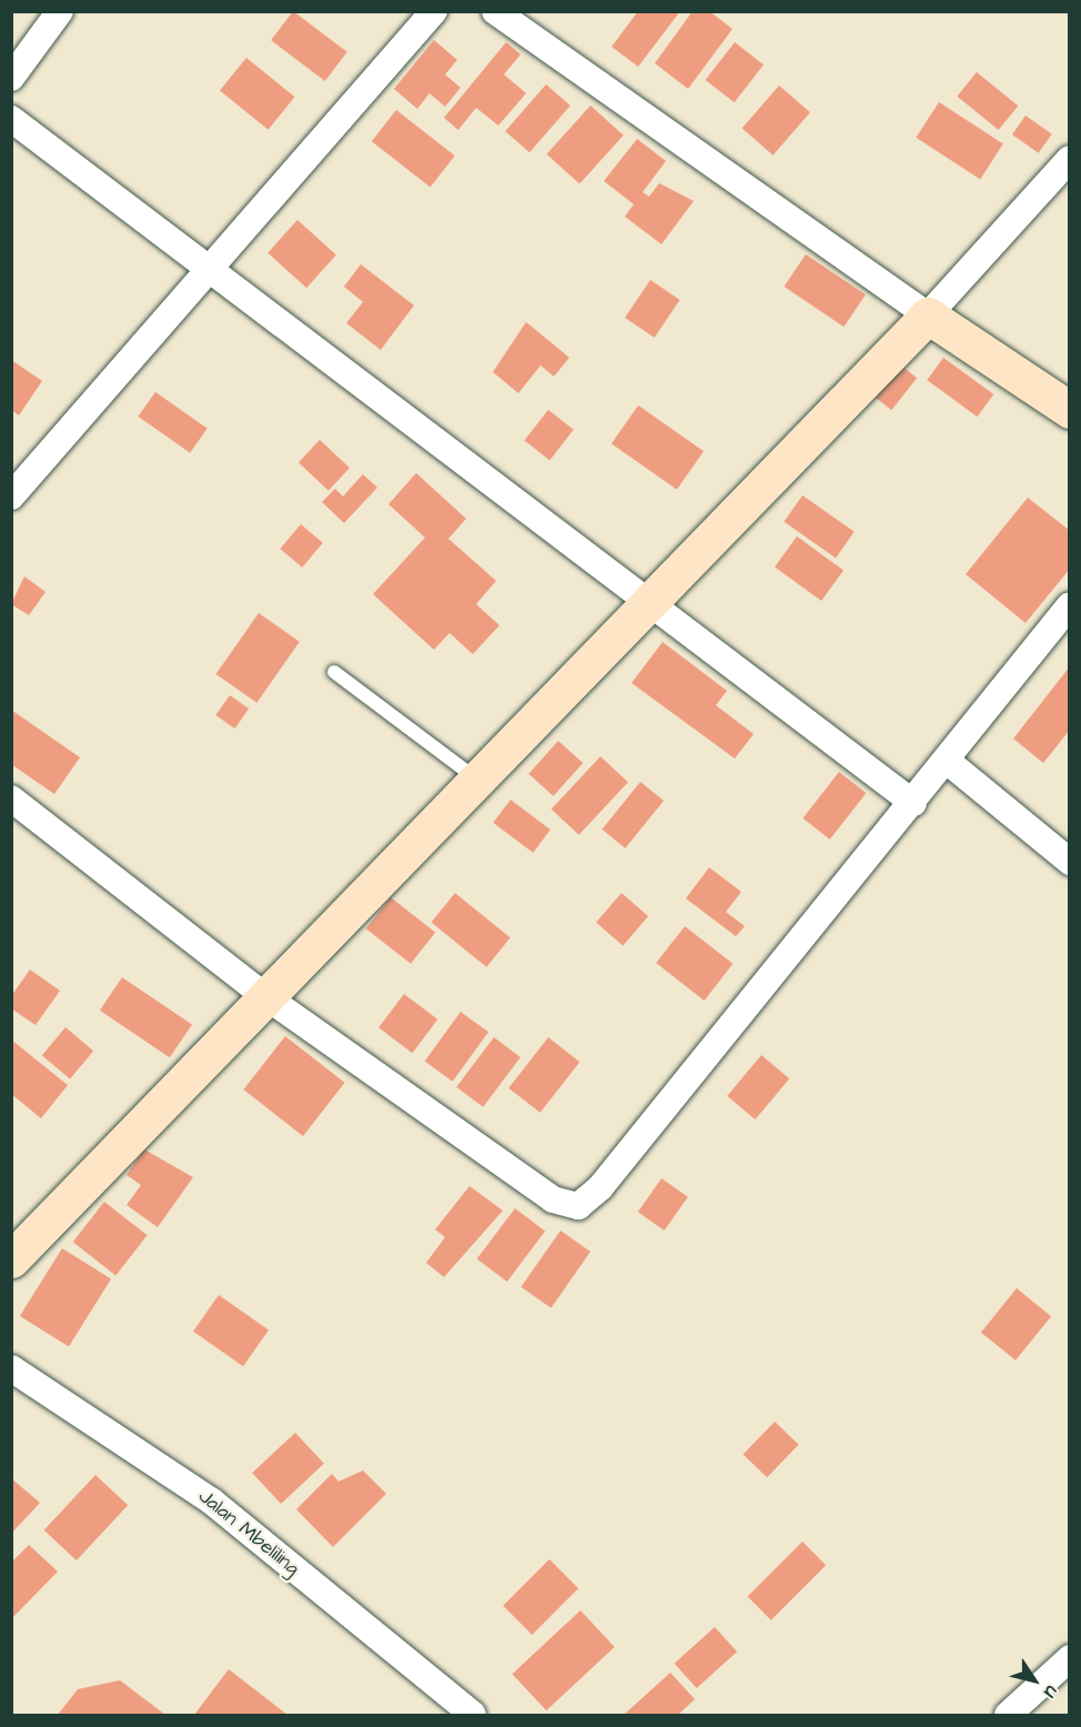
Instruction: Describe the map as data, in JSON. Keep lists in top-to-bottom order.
{
  "streets": {
    "street": ["Jalan Mbeliling"]
  },
  "north": "bottom right"
}
